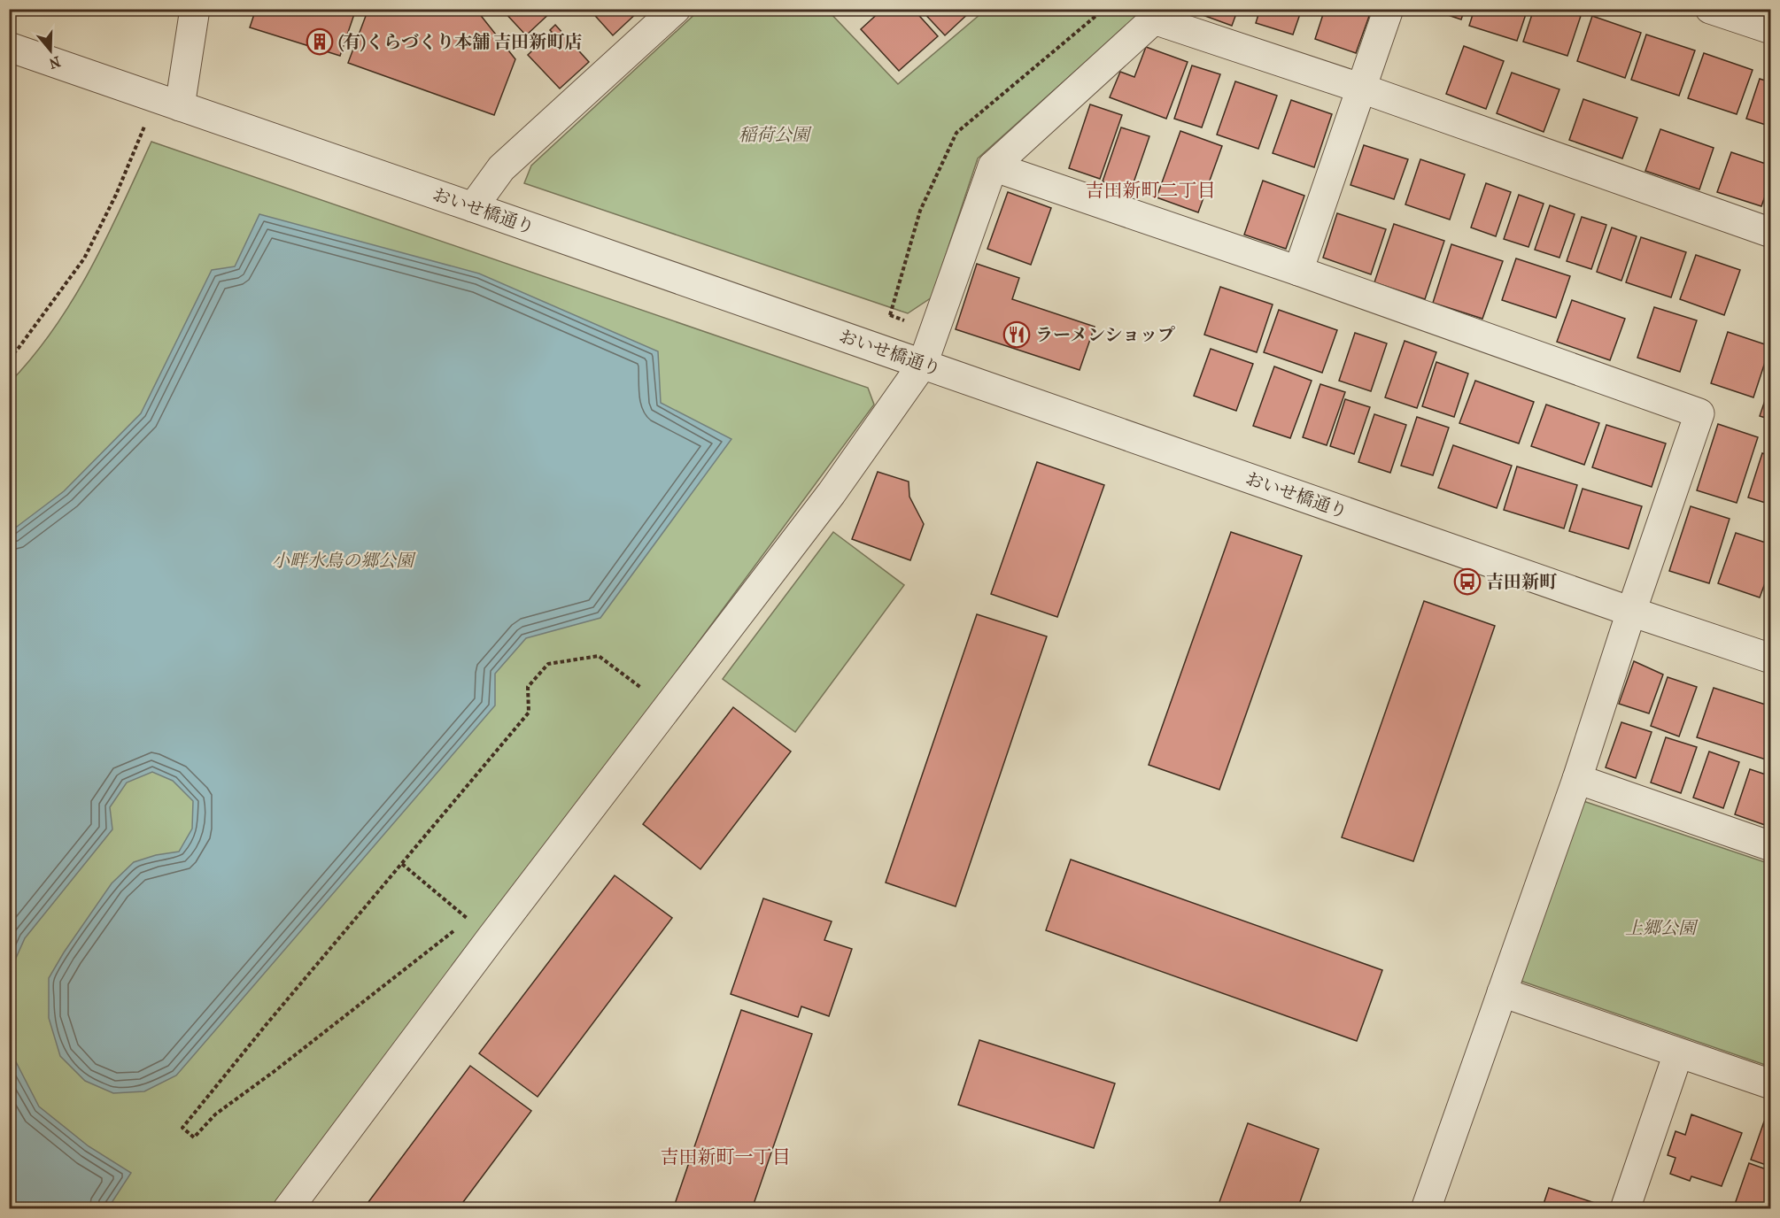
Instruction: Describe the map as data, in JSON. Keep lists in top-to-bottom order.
{
  "streets": {
    "street": ["おいせ橋通り"]
  },
  "districts": ["吉田新町二丁目", "吉田新町一丁目"],
  "parks": ["稲荷公園", "小畔水鳥の郷公園", "上郷公園"],
  "places": {
    "building": ["(有)くらづくり本舗 吉田新町店"],
    "restaurant": ["ラーメンショップ"],
    "bus stop": ["吉田新町"]
  },
  "north": "bottom"
}
